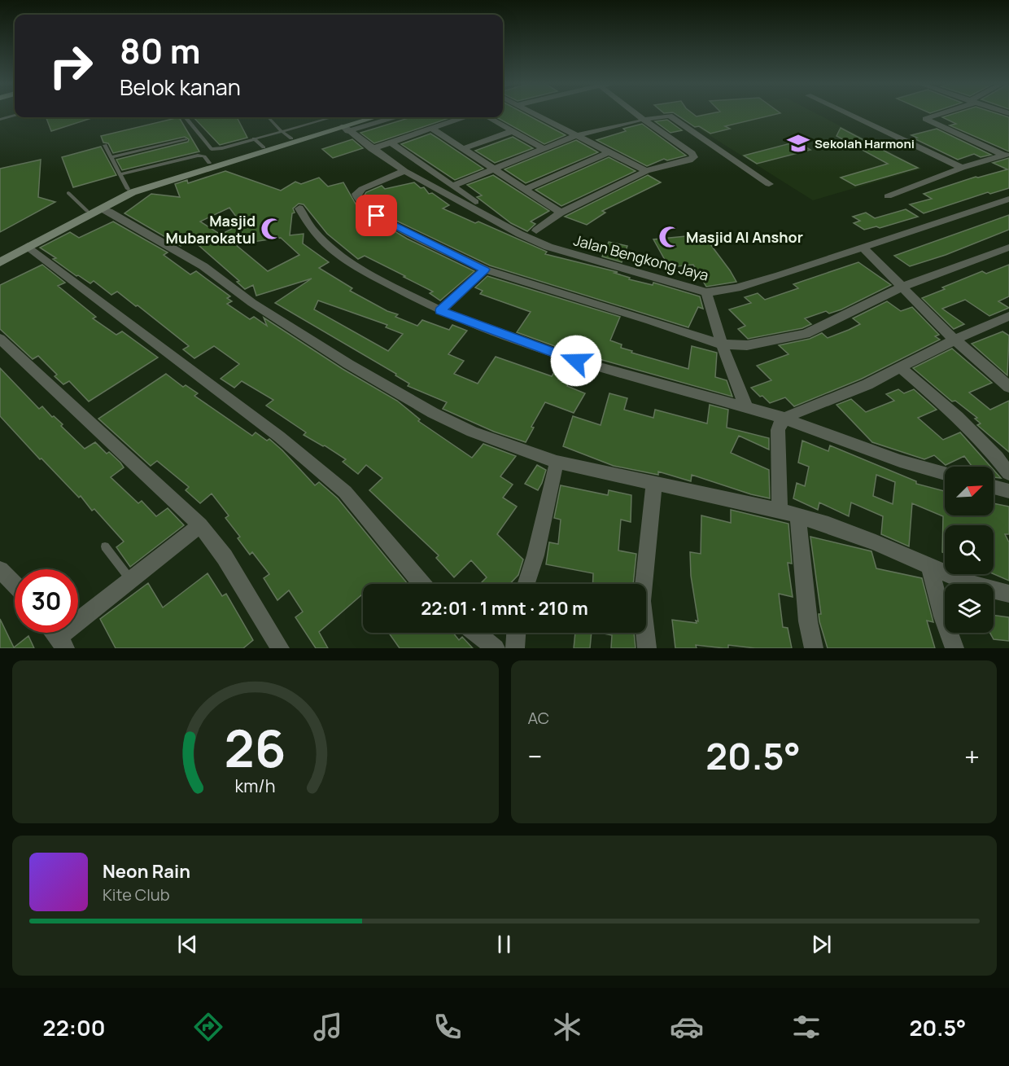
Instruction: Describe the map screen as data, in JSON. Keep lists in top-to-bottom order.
{
  "streets": {
    "street": ["Jalan Bengkong Jaya"]
  },
  "places": {
    "school or university": ["Sekolah Harmoni"],
    "mosque": ["Masjid Mubarokatul", "Masjid Al Anshor"]
  },
  "north": "top right",
  "page": {
    "turn": ["80 m", "Belok kanan"],
    "limit": "30",
    "trip": "22:01 · 1 mnt · 210 m",
    "tile": "AC",
    "heat": ["−", "20.5°", "+"],
    "song": ["Neon Rain", "Kite Club"],
    "tabs": ["22:00", "20.5°"],
    "gauge": ["26", "km/h"]
  }
}
